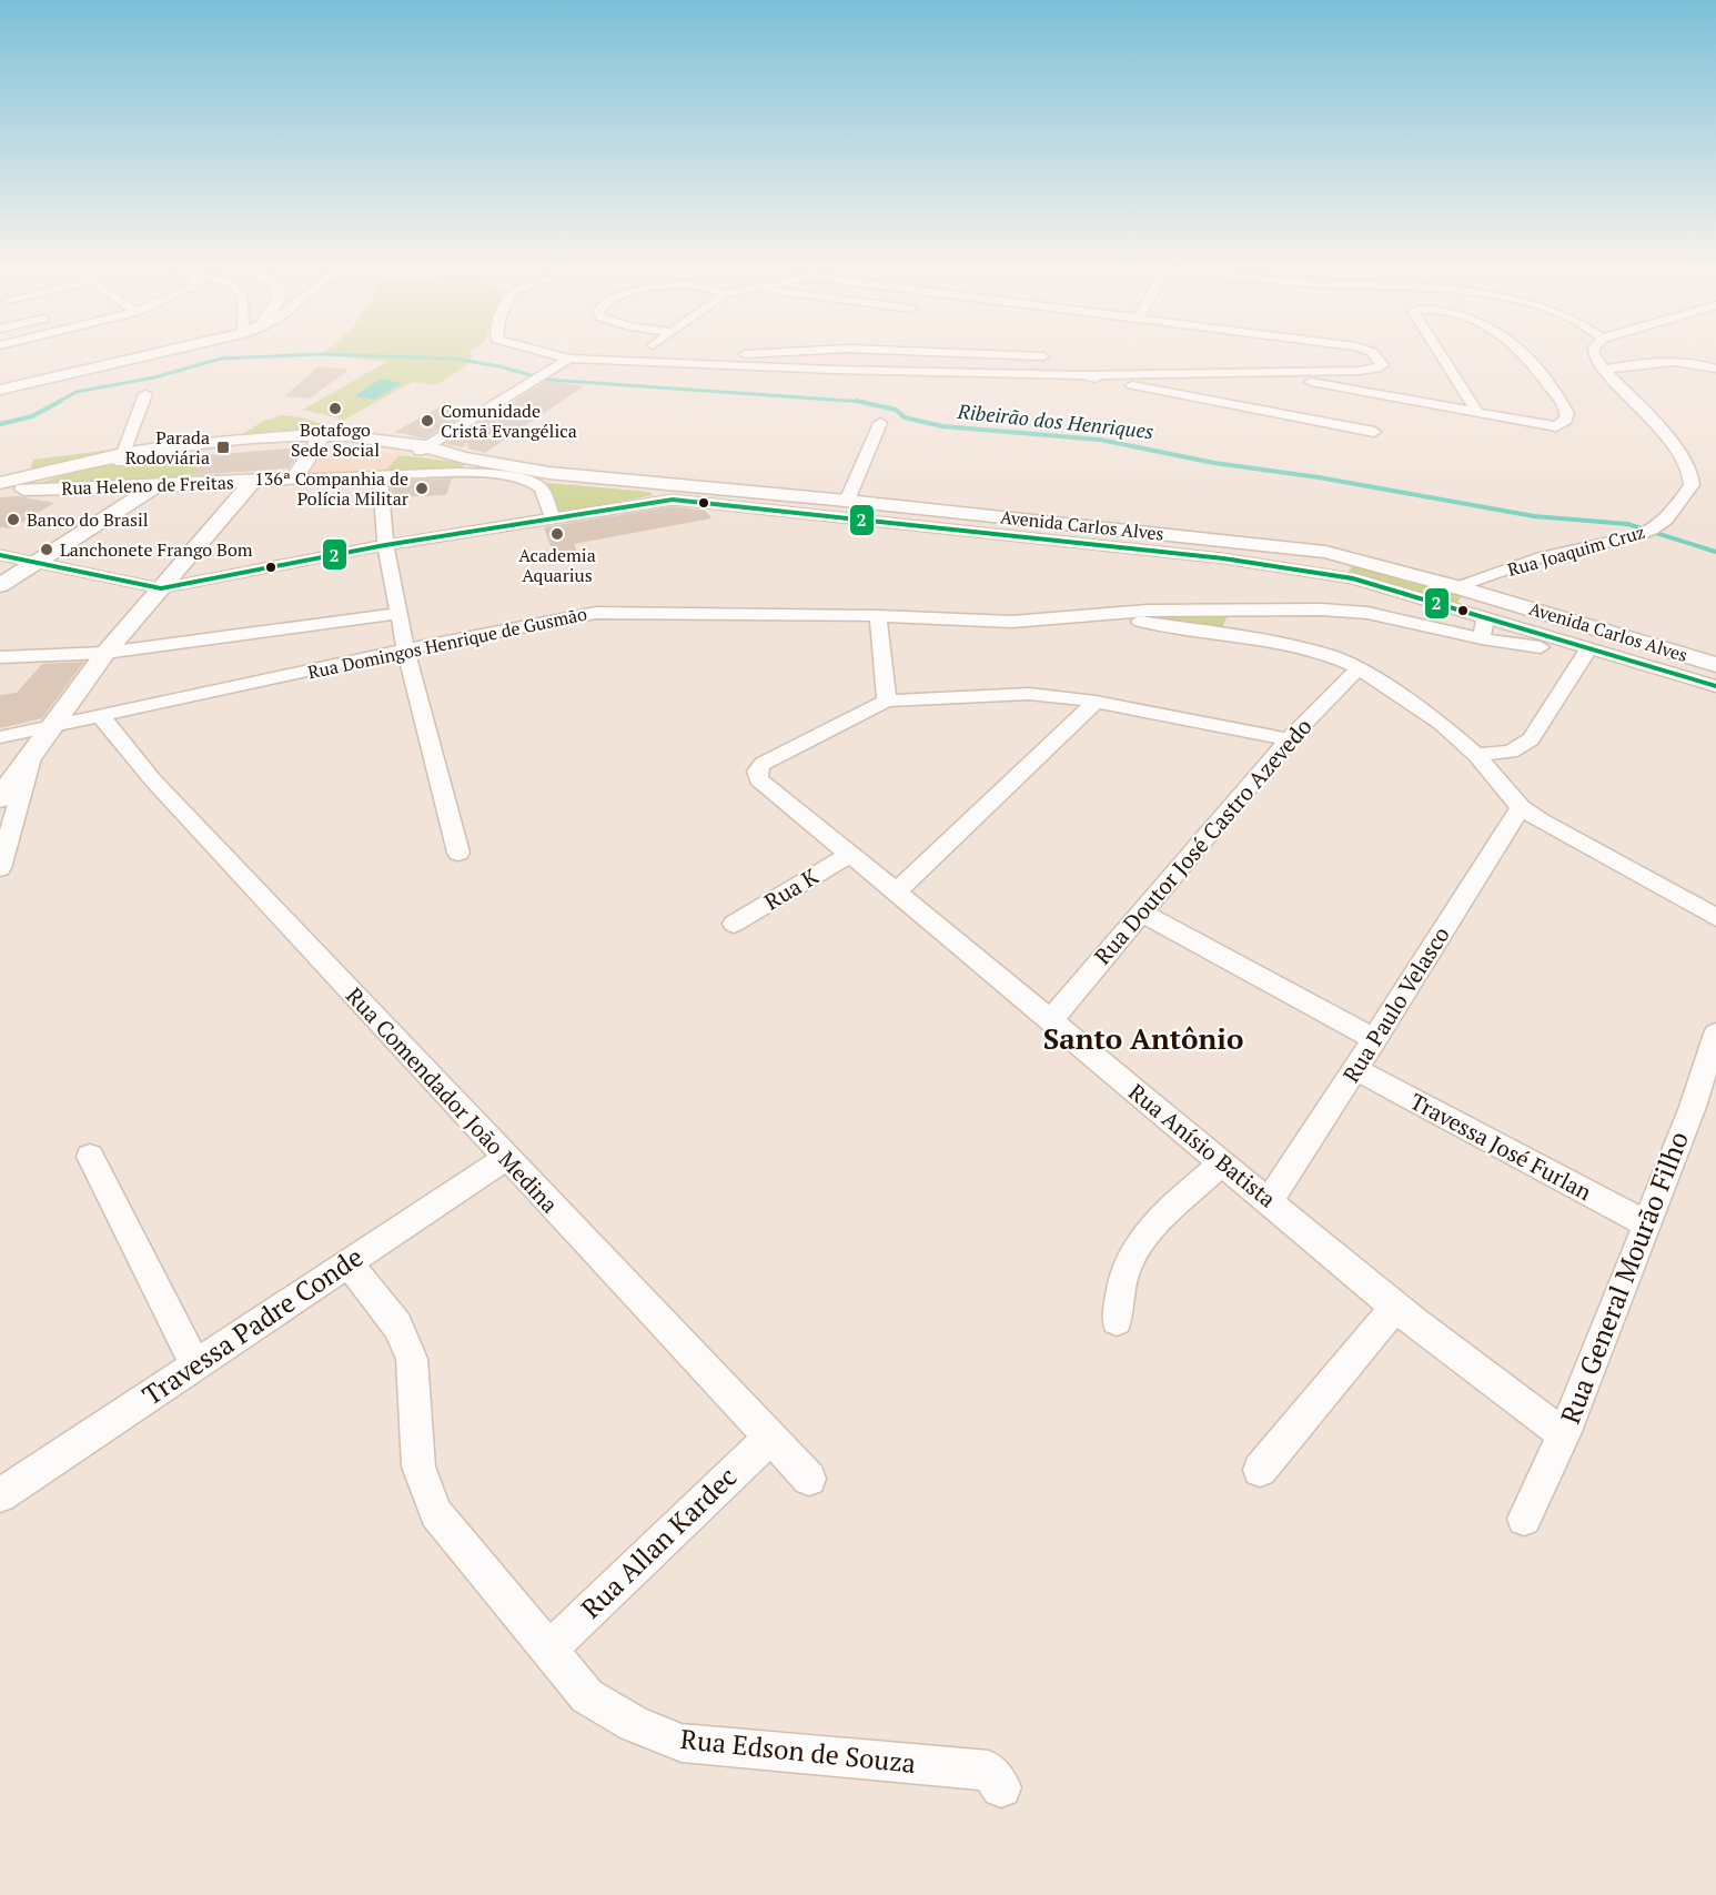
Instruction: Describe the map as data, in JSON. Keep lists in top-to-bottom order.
{
  "streets": {
    "main road": ["Rua Heleno de Freitas", "Avenida Carlos Alves"],
    "street": [
      "Rua Joaquim Cruz",
      "Rua Domingos Henrique de Gusmão",
      "Rua Doutor José Castro Azevedo",
      "Rua K",
      "Rua Paulo Velasco",
      "Rua Comendador João Medina",
      "Rua Anísio Batista",
      "Travessa José Furlan",
      "Rua General Mourão Filho",
      "Travessa Padre Conde",
      "Rua Allan Kardec",
      "Rua Edson de Souza"
    ]
  },
  "crossings": [
    ["Rua Heleno de Freitas", "Avenida Carlos Alves"],
    ["Avenida Carlos Alves", "Rua Joaquim Cruz"],
    ["Rua Domingos Henrique de Gusmão", "Rua Comendador João Medina"],
    ["Rua Doutor José Castro Azevedo", "Rua Anísio Batista"],
    ["Rua K", "Rua Anísio Batista"],
    ["Rua Paulo Velasco", "Rua Anísio Batista"],
    ["Rua Paulo Velasco", "Travessa José Furlan"],
    ["Rua Comendador João Medina", "Travessa Padre Conde"],
    ["Rua Comendador João Medina", "Rua Allan Kardec"],
    ["Rua Anísio Batista", "Rua General Mourão Filho"],
    ["Travessa José Furlan", "Rua General Mourão Filho"],
    ["Travessa Padre Conde", "Rua Edson de Souza"],
    ["Rua Allan Kardec", "Rua Edson de Souza"]
  ],
  "districts": ["Santo Antônio"],
  "water": ["Ribeirão dos Henriques"],
  "places": {
    "other": [
      "Botafogo Sede Social",
      "Comunidade Cristã Evangélica",
      "136ª Companhia de Polícia Militar",
      "Banco do Brasil",
      "Academia Aquarius",
      "Lanchonete Frango Bom"
    ],
    "transit": ["Parada Rodoviária"]
  },
  "lines": ["transit line 2"]
}
